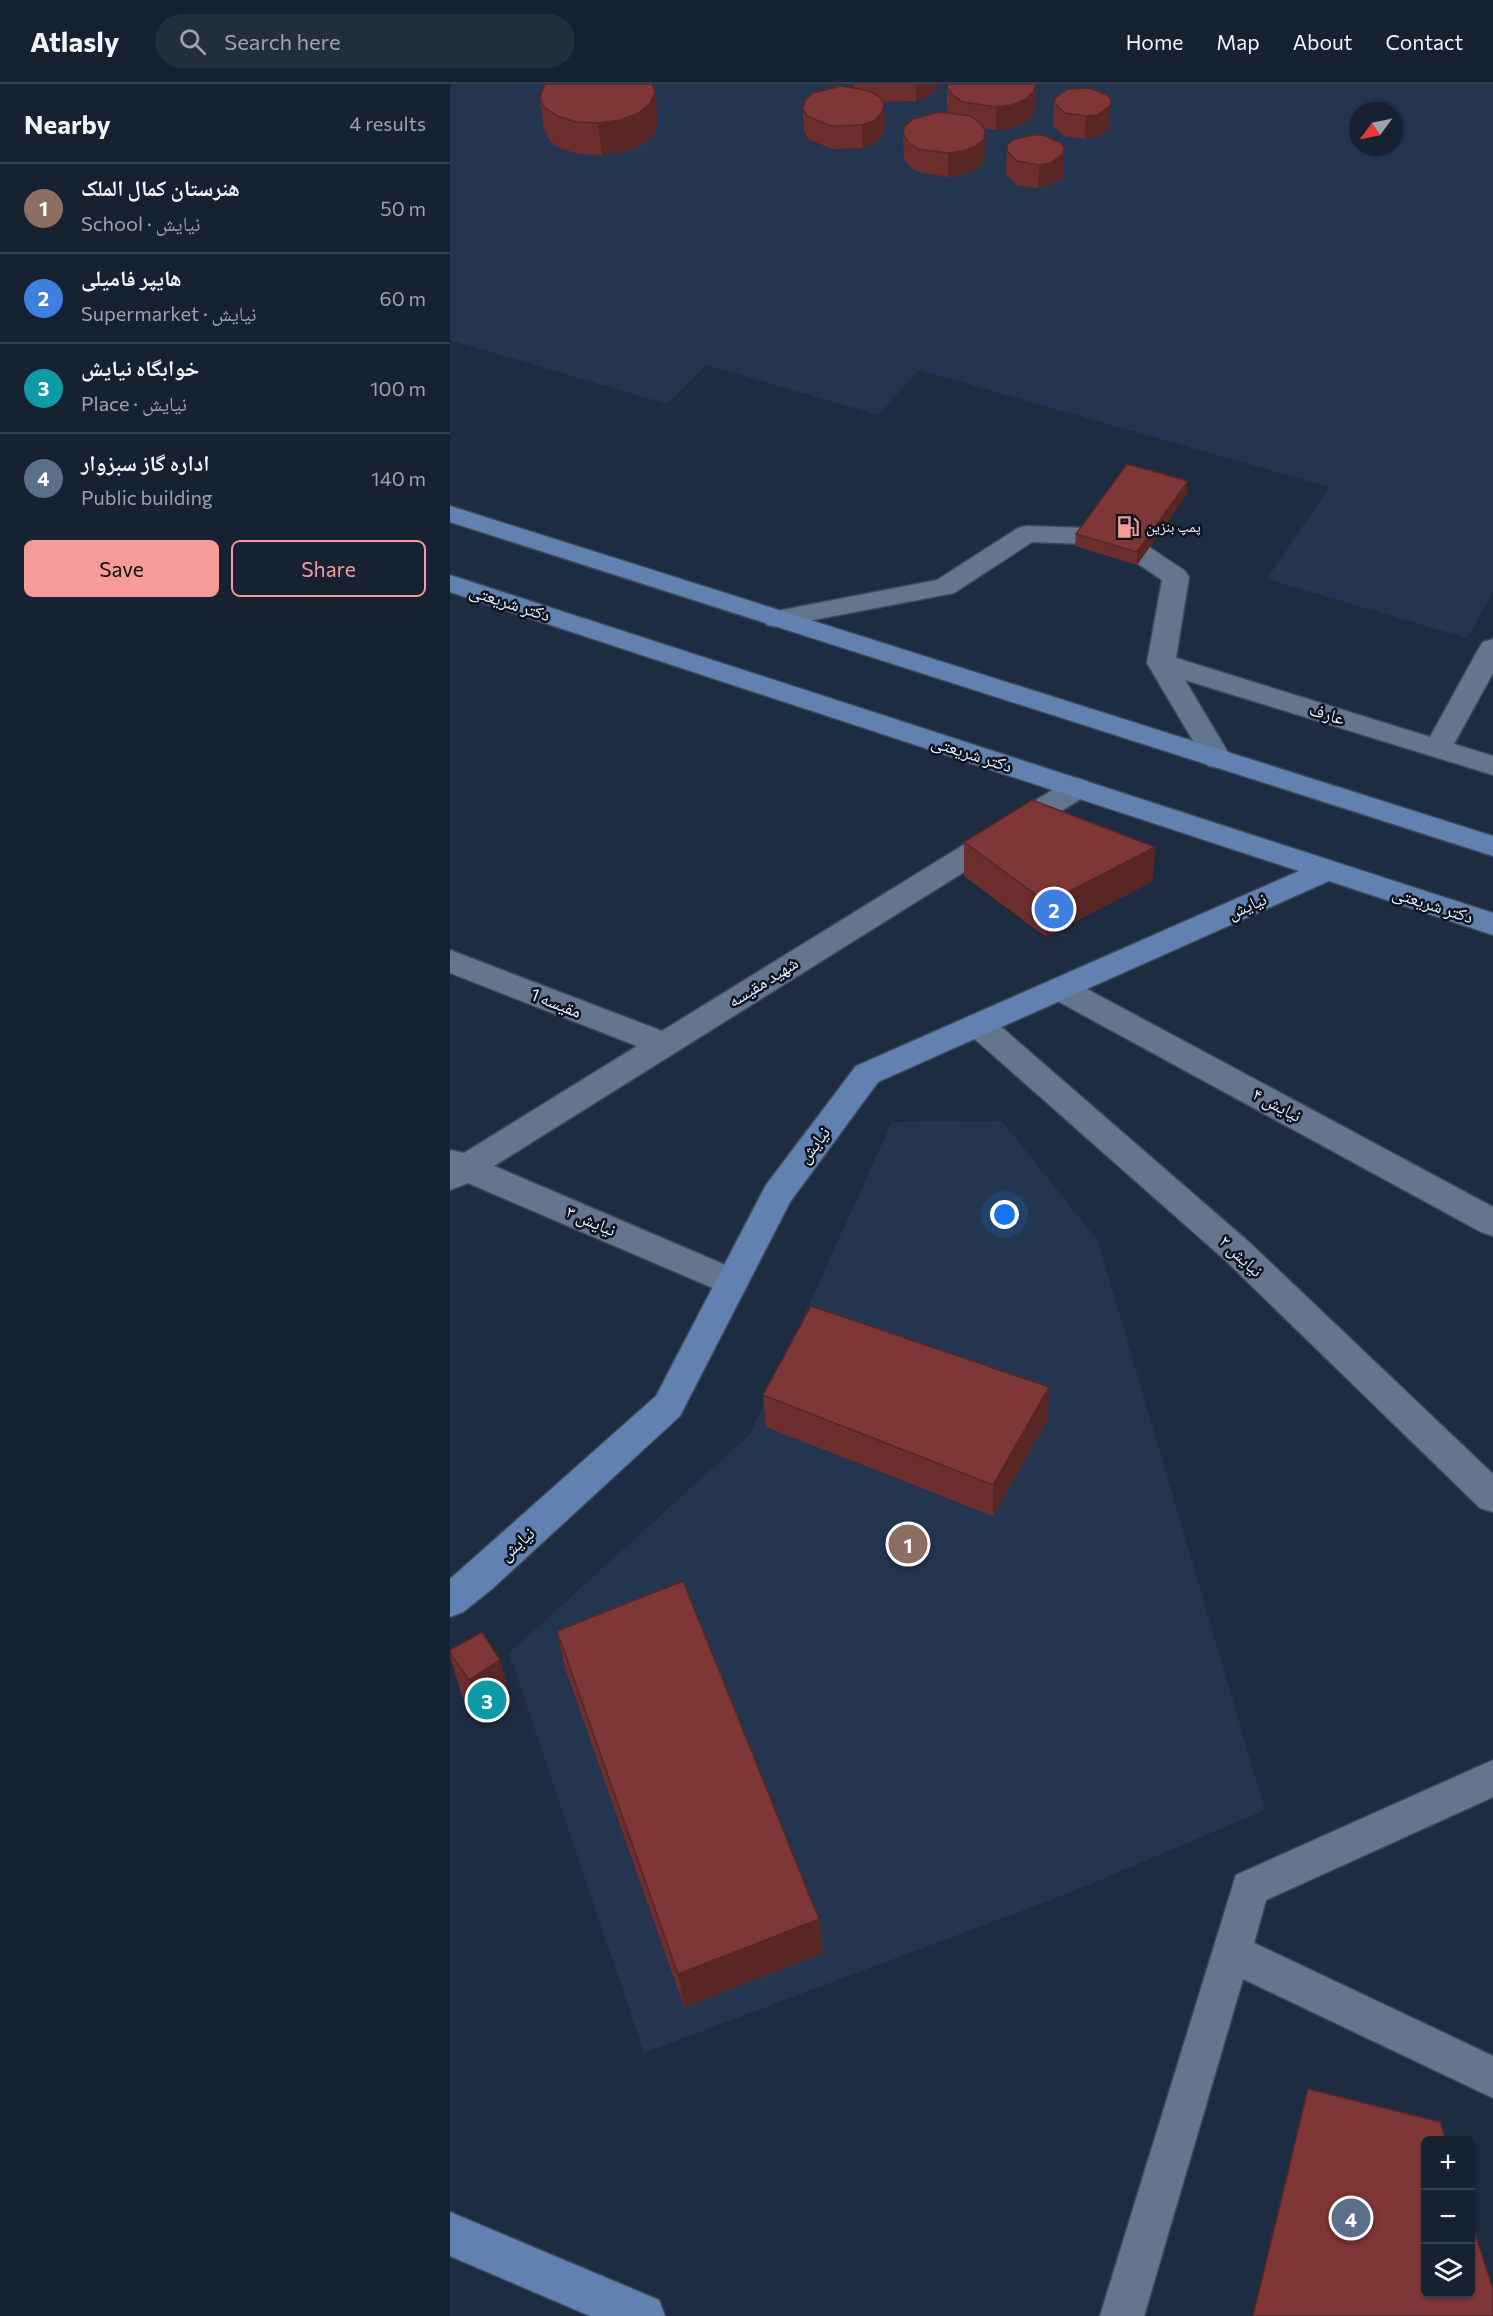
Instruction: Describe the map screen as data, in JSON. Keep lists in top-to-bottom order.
{
  "streets": {
    "main road": ["دکتر شریعتی", "نیایش"],
    "street": [
      "عارف",
      "شهید مقیسه",
      "مقیسه 1",
      "نیایش ۴",
      "نیایش ۳",
      "نیایش ۲"
    ]
  },
  "crossings": [
    ["دکتر شریعتی", "نیایش"],
    ["دکتر شریعتی", "شهید مقیسه"],
    ["نیایش", "نیایش ۴"],
    ["نیایش", "نیایش ۳"],
    ["نیایش", "نیایش ۲"],
    ["شهید مقیسه", "مقیسه 1"],
    ["شهید مقیسه", "نیایش ۳"]
  ],
  "places": {
    "fuel station": ["پمپ بنزین"]
  },
  "north": "bottom left",
  "page": {
    "header": "Atlasly",
    "search": "Search here",
    "nav": [
      "Home",
      "Map",
      "About",
      "Contact"
    ],
    "heading": ["Nearby", "4 results"],
    "list": [
      {
        "mark": "1",
        "name": "هنرستان کمال الملک",
        "note": "School · نیایش",
        "value": "50 m"
      },
      {
        "mark": "2",
        "name": "هایپر فامیلی",
        "note": "Supermarket · نیایش",
        "value": "60 m"
      },
      {
        "mark": "3",
        "name": "خوابگاه نیایش",
        "note": "Place · نیایش",
        "value": "100 m"
      },
      {
        "mark": "4",
        "name": "اداره گاز سبزوار",
        "note": "Public building",
        "value": "140 m"
      }
    ],
    "buttons": ["Save", "Share"],
    "pins": [
      "2",
      "1",
      "3",
      "4"
    ],
    "map_buttons": ["+", "−"]
  }
}
